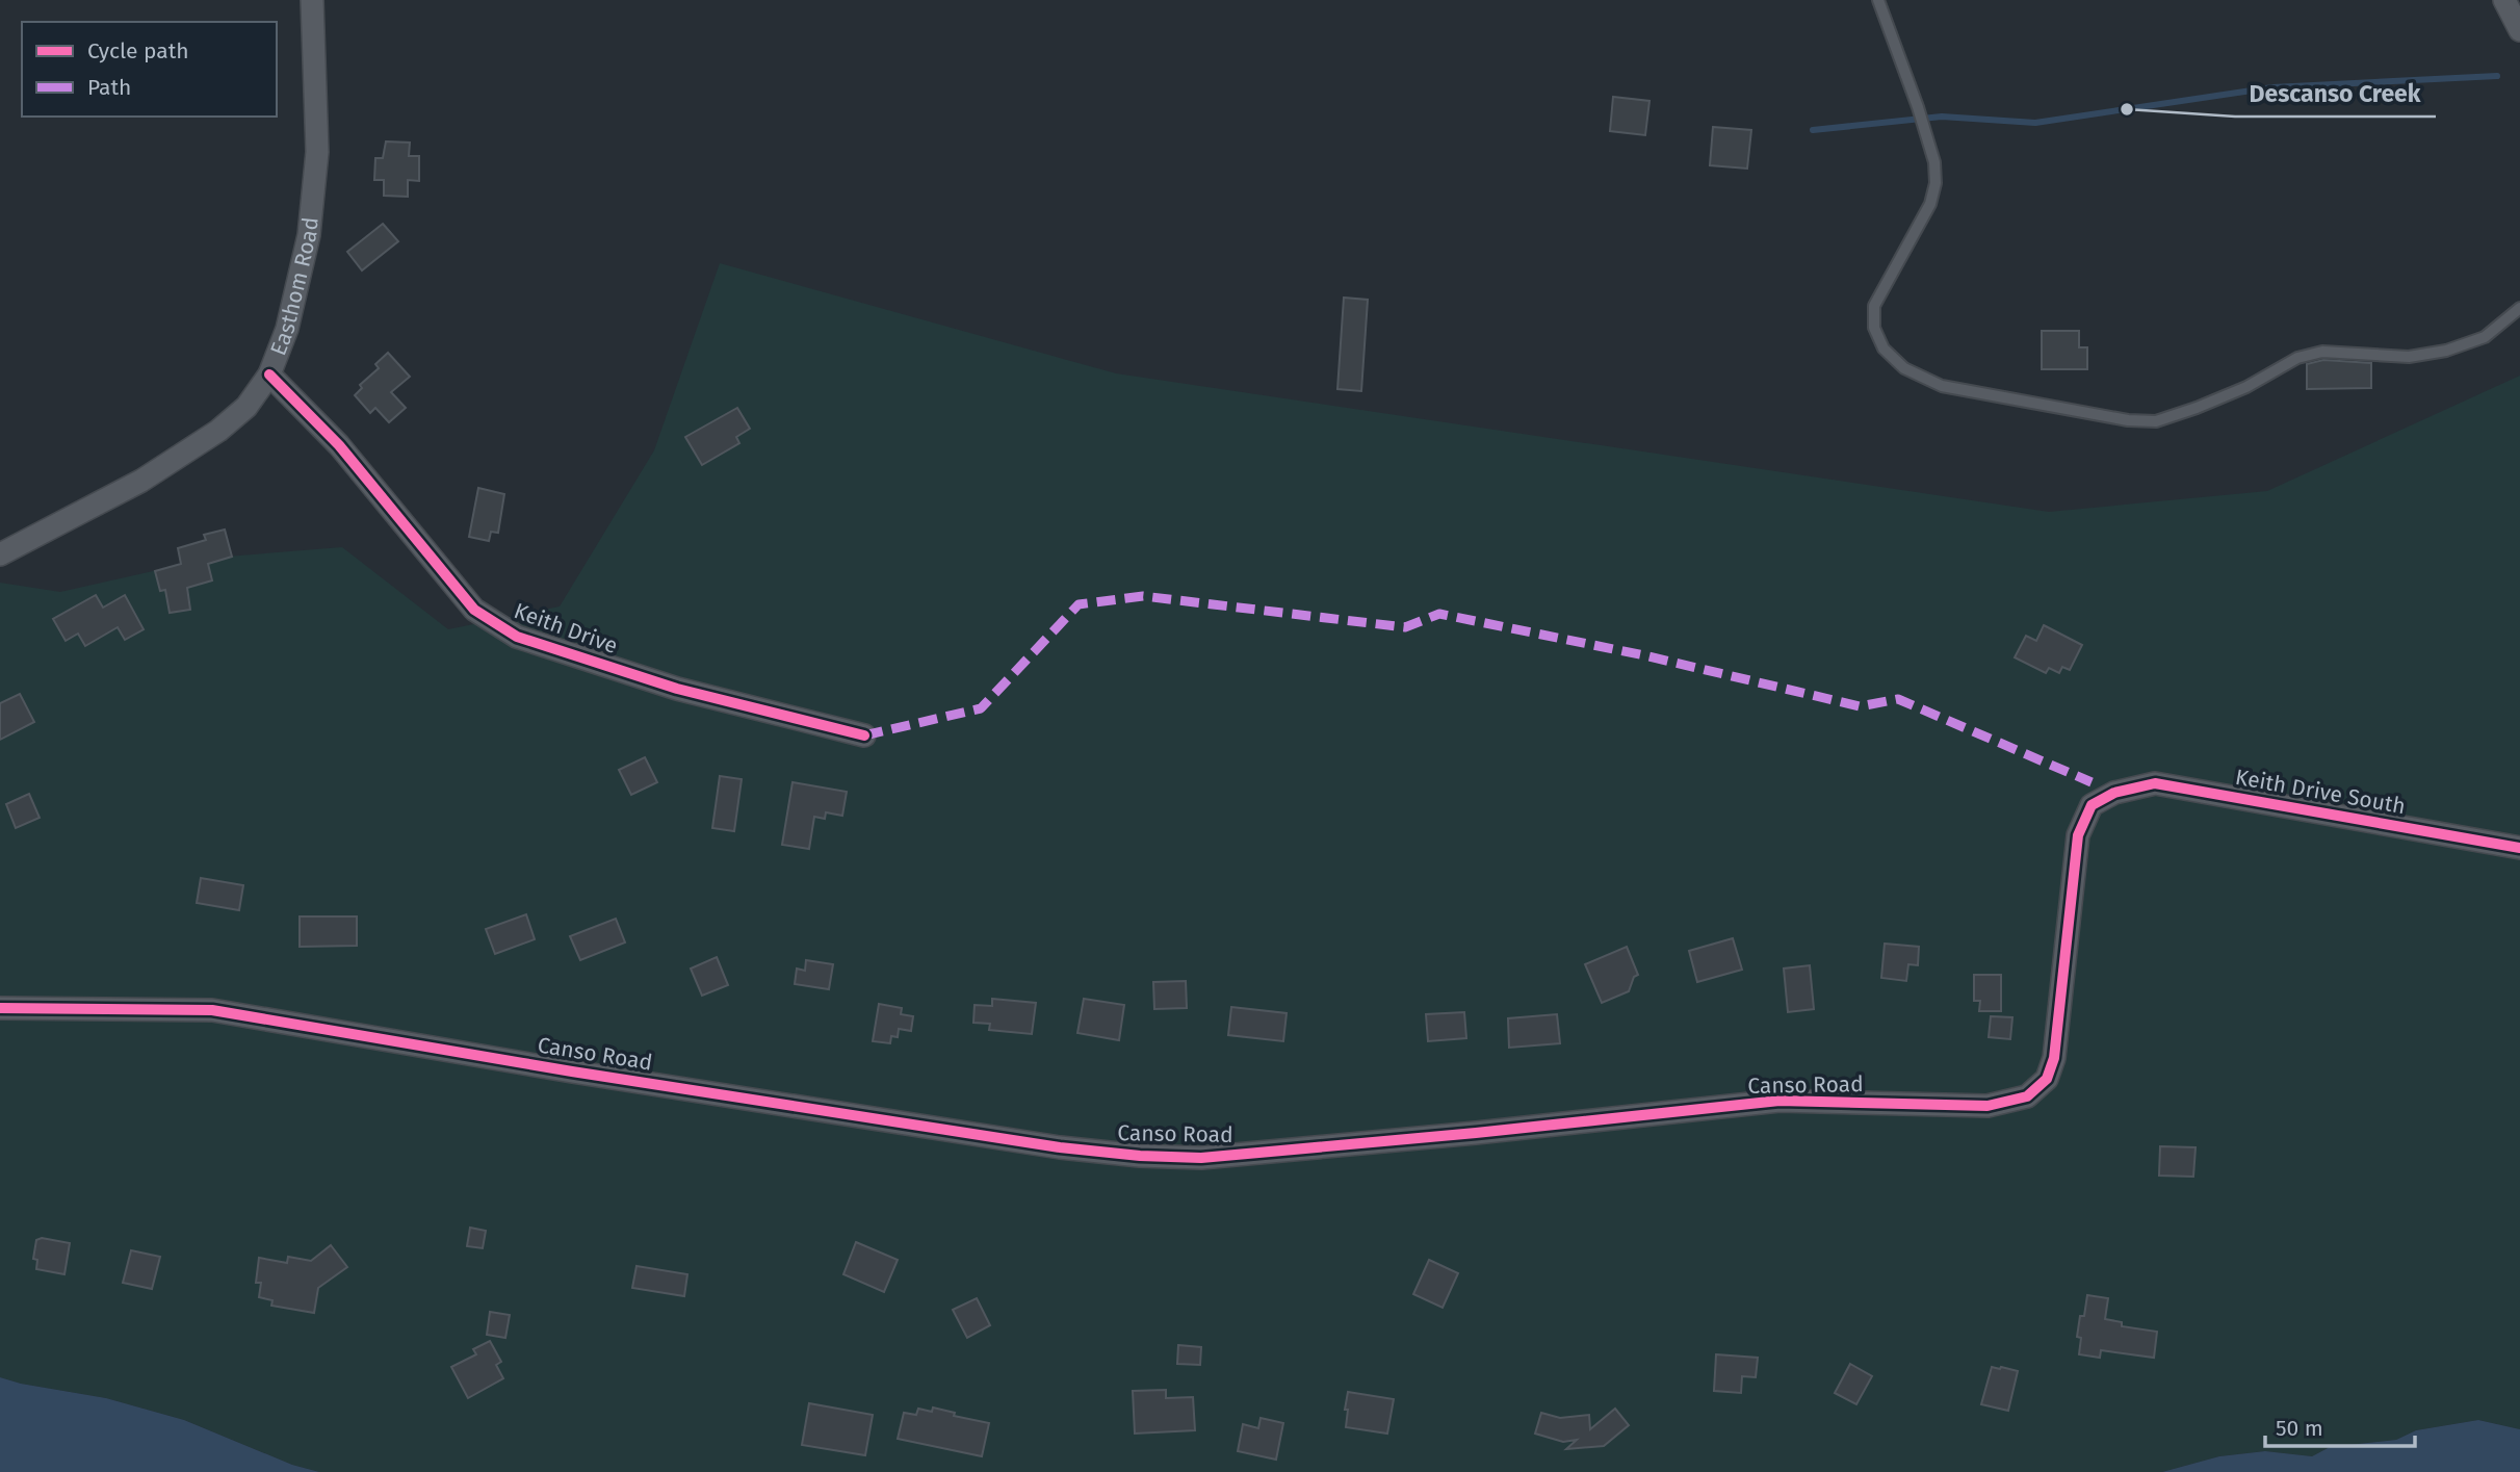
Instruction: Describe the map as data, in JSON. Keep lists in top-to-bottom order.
{
  "streets": {
    "street": [
      "Easthom Road",
      "Keith Drive",
      "Keith Drive South",
      "Canso Road"
    ]
  },
  "crossings": [
    ["Easthom Road", "Keith Drive"],
    ["Keith Drive South", "Canso Road"]
  ],
  "places": ["Descanso Creek"],
  "legend": ["Cycle path", "Path"],
  "scale_bar": "50 m"
}
